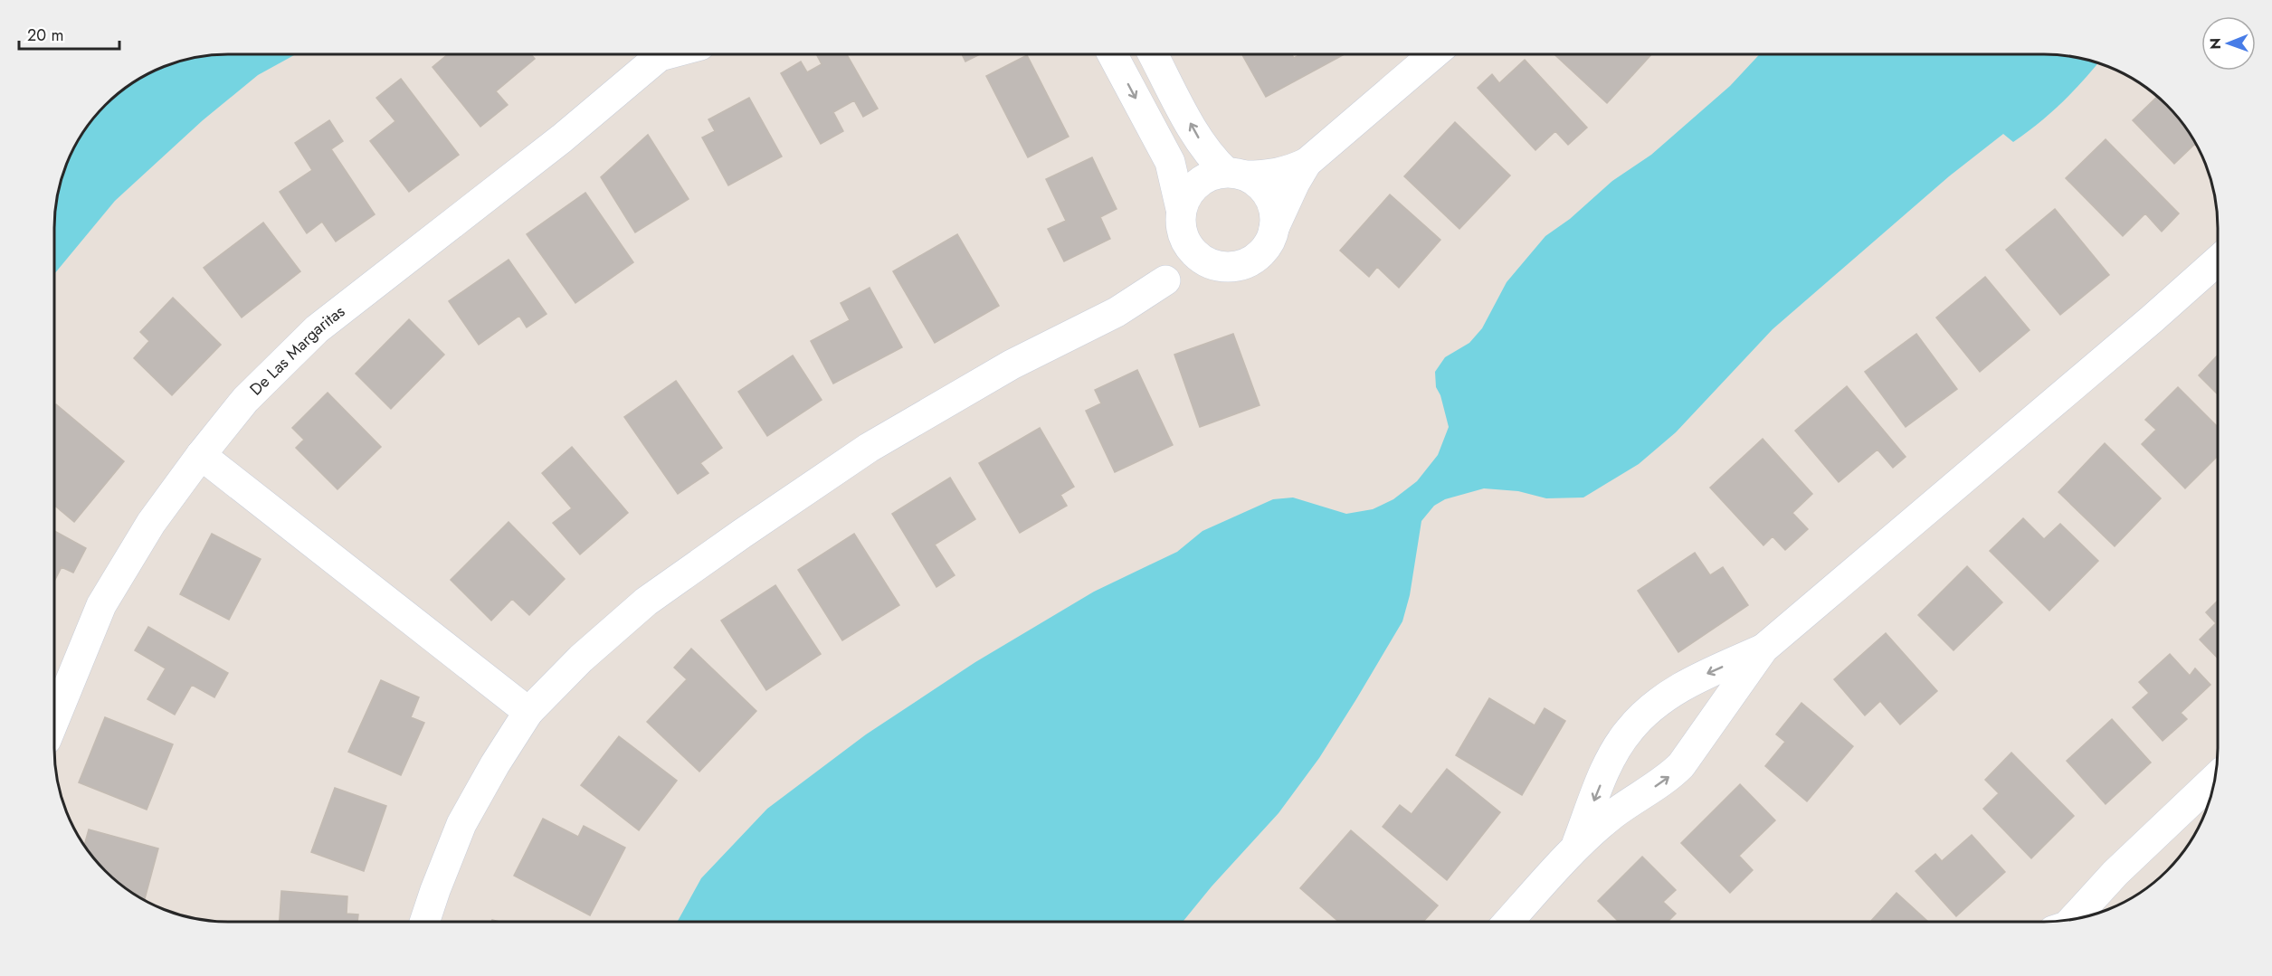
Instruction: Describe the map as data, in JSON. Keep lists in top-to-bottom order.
{
  "streets": {
    "street": ["De Las Margaritas"]
  },
  "scale_bar": "20 m",
  "north": "left"
}
